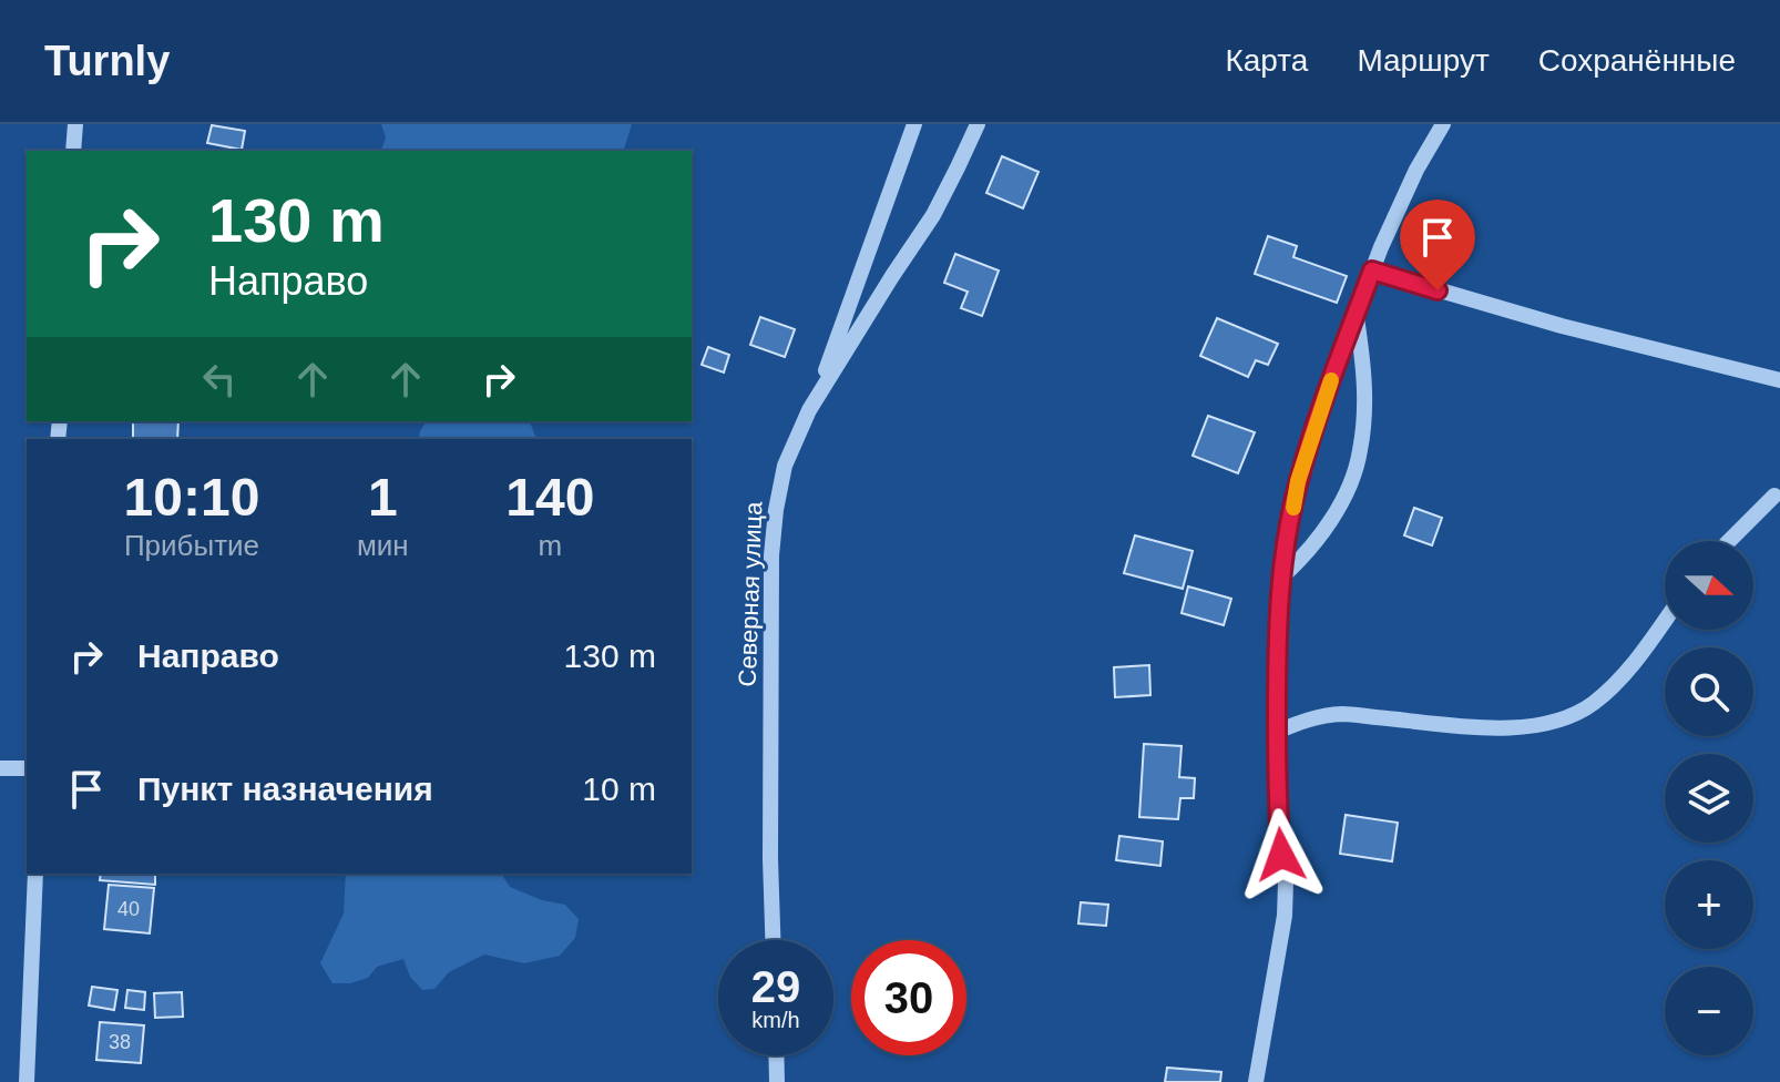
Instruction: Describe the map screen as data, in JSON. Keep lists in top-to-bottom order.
{
  "streets": {
    "street": ["Северная улица"]
  },
  "house_numbers": ["40", "38"],
  "north": "right",
  "page": {
    "header": "Turnly",
    "nav": ["Карта", "Маршрут", "Сохранённые"],
    "turn": ["130 m", "Направо"],
    "eta": [
      "10:10",
      "Прибытие",
      "1",
      "мин",
      "140",
      "m"
    ],
    "map_buttons": ["+", "−"],
    "list": [
      {
        "name": "Направо",
        "value": "130 m"
      },
      {
        "name": "Пункт назначения",
        "value": "10 m"
      }
    ],
    "speed": "29 km/h",
    "limit": "30"
  }
}
